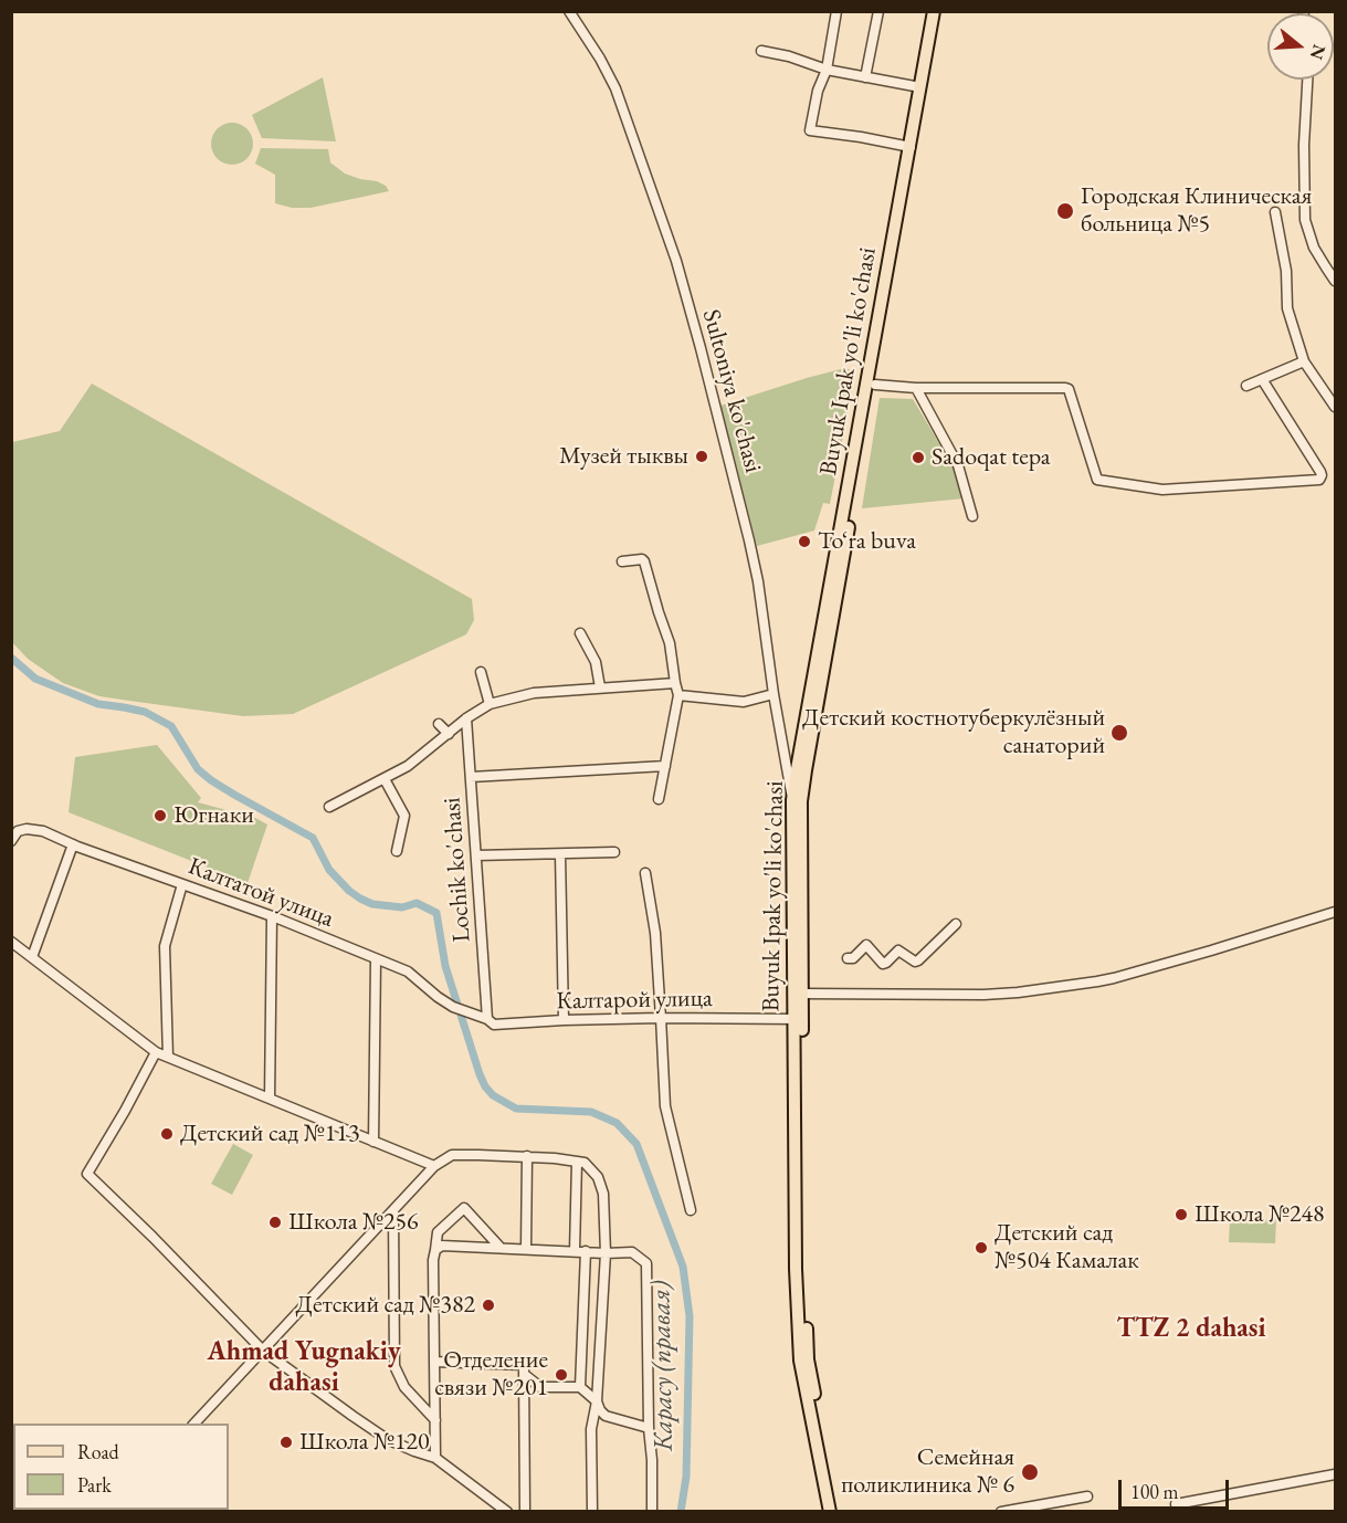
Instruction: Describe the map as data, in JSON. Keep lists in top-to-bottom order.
{
  "streets": {
    "main road": ["Buyuk Ipak yo'li ko'chasi"],
    "street": [
      "Sultoniya ko'chasi",
      "Lochik ko'chasi",
      "Калтатой улица",
      "Калтарой улица"
    ]
  },
  "crossings": [
    ["Buyuk Ipak yo'li ko'chasi", "Sultoniya ko'chasi"],
    ["Buyuk Ipak yo'li ko'chasi", "Калтарой улица"],
    ["Lochik ko'chasi", "Калтарой улица"],
    ["Калтатой улица", "Калтарой улица"]
  ],
  "districts": ["TTZ 2 dahasi", "Ahmad Yugnakiy dahasi"],
  "water": ["Карасу (правая)"],
  "places": [
    "Городская Клиническая больница №5",
    "Музей тыквы",
    "Sadoqat tepa",
    "To‘ra buva",
    "Детский костнотуберкулёзный санаторий",
    "Югнаки",
    "Детский сад №113",
    "Школа №248",
    "Школа №256",
    "Детский сад №504 Камалак",
    "Детский сад №382",
    "Отделение связи №201",
    "Школа №120",
    "Семейная поликлиника № 6"
  ],
  "legend": ["Road", "Park"],
  "scale_bar": "100 m",
  "north": "right"
}
